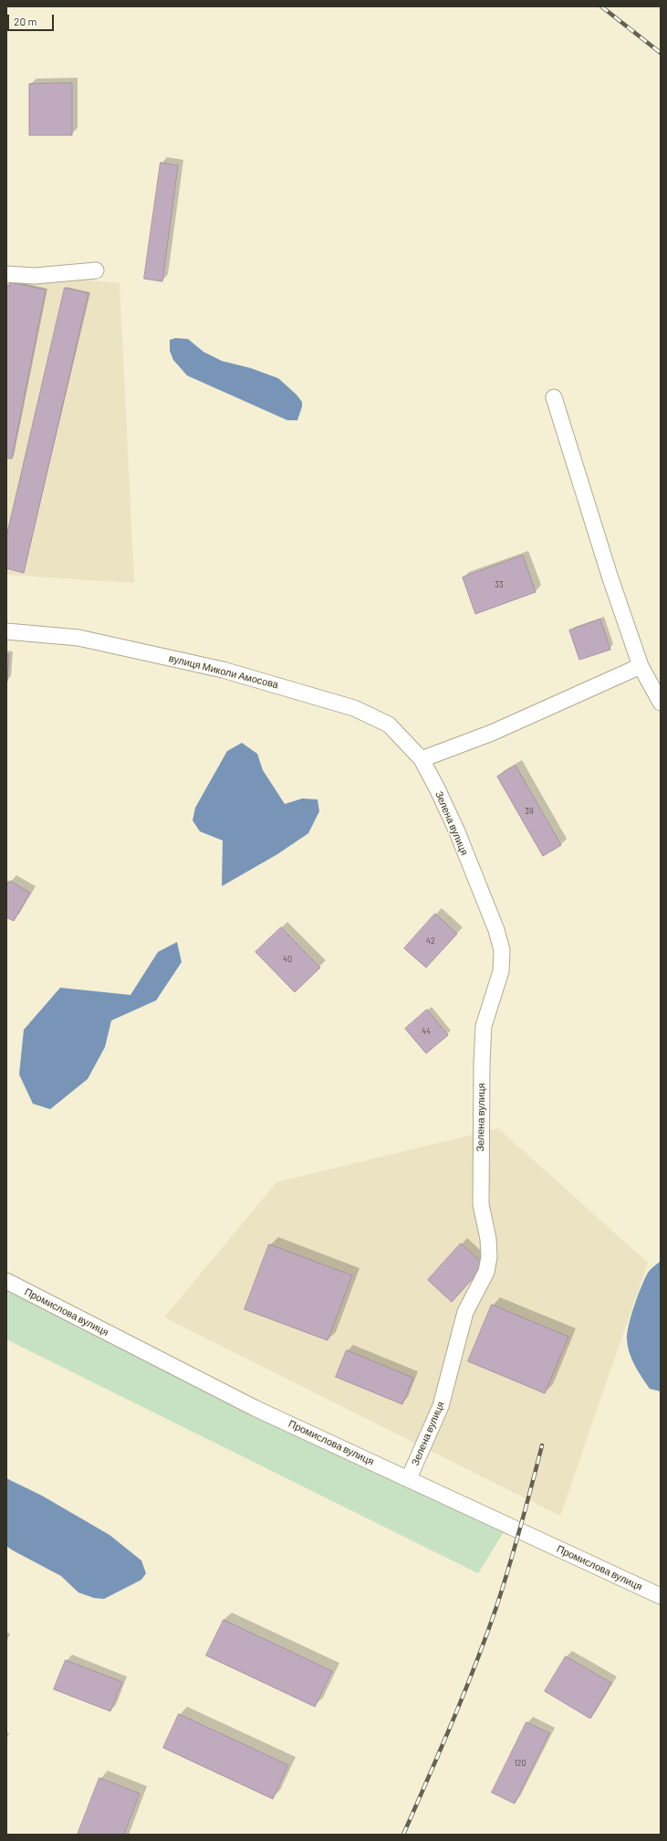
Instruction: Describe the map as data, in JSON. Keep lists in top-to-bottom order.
{
  "streets": {
    "street": ["вулиця Миколи Амосова", "Зелена вулиця", "Промислова вулиця"]
  },
  "crossings": [
    ["вулиця Миколи Амосова", "Зелена вулиця"],
    ["Зелена вулиця", "Промислова вулиця"]
  ],
  "house_numbers": [
    "33",
    "39",
    "42",
    "40",
    "44",
    "120"
  ],
  "scale_bar": "20 m"
}
